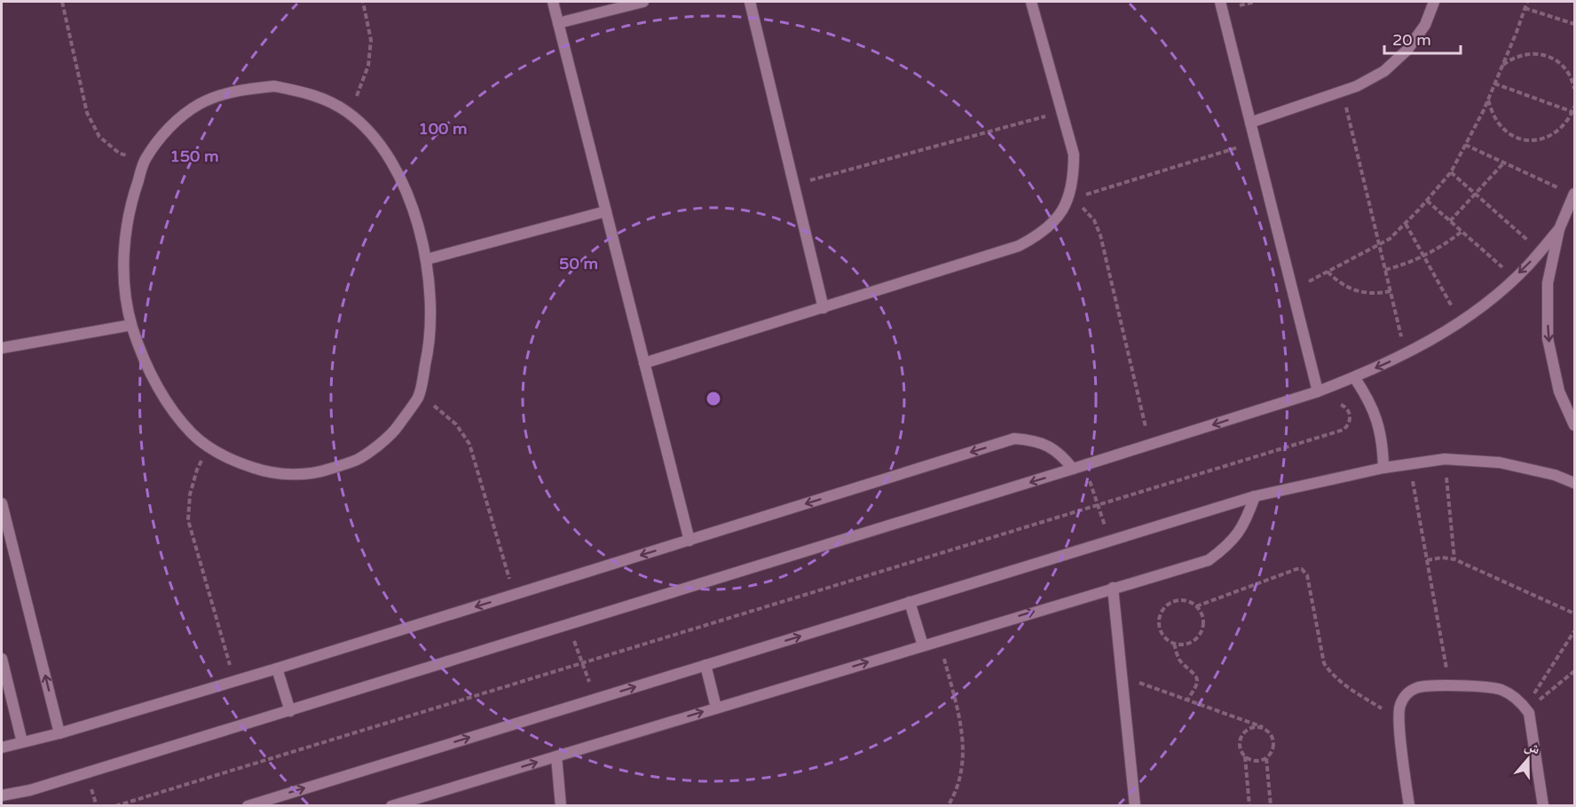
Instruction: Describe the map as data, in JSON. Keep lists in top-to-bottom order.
{
  "scale_bar": "20 m",
  "north": "top",
  "rings": ["100 m", "150 m", "50 m"]
}
